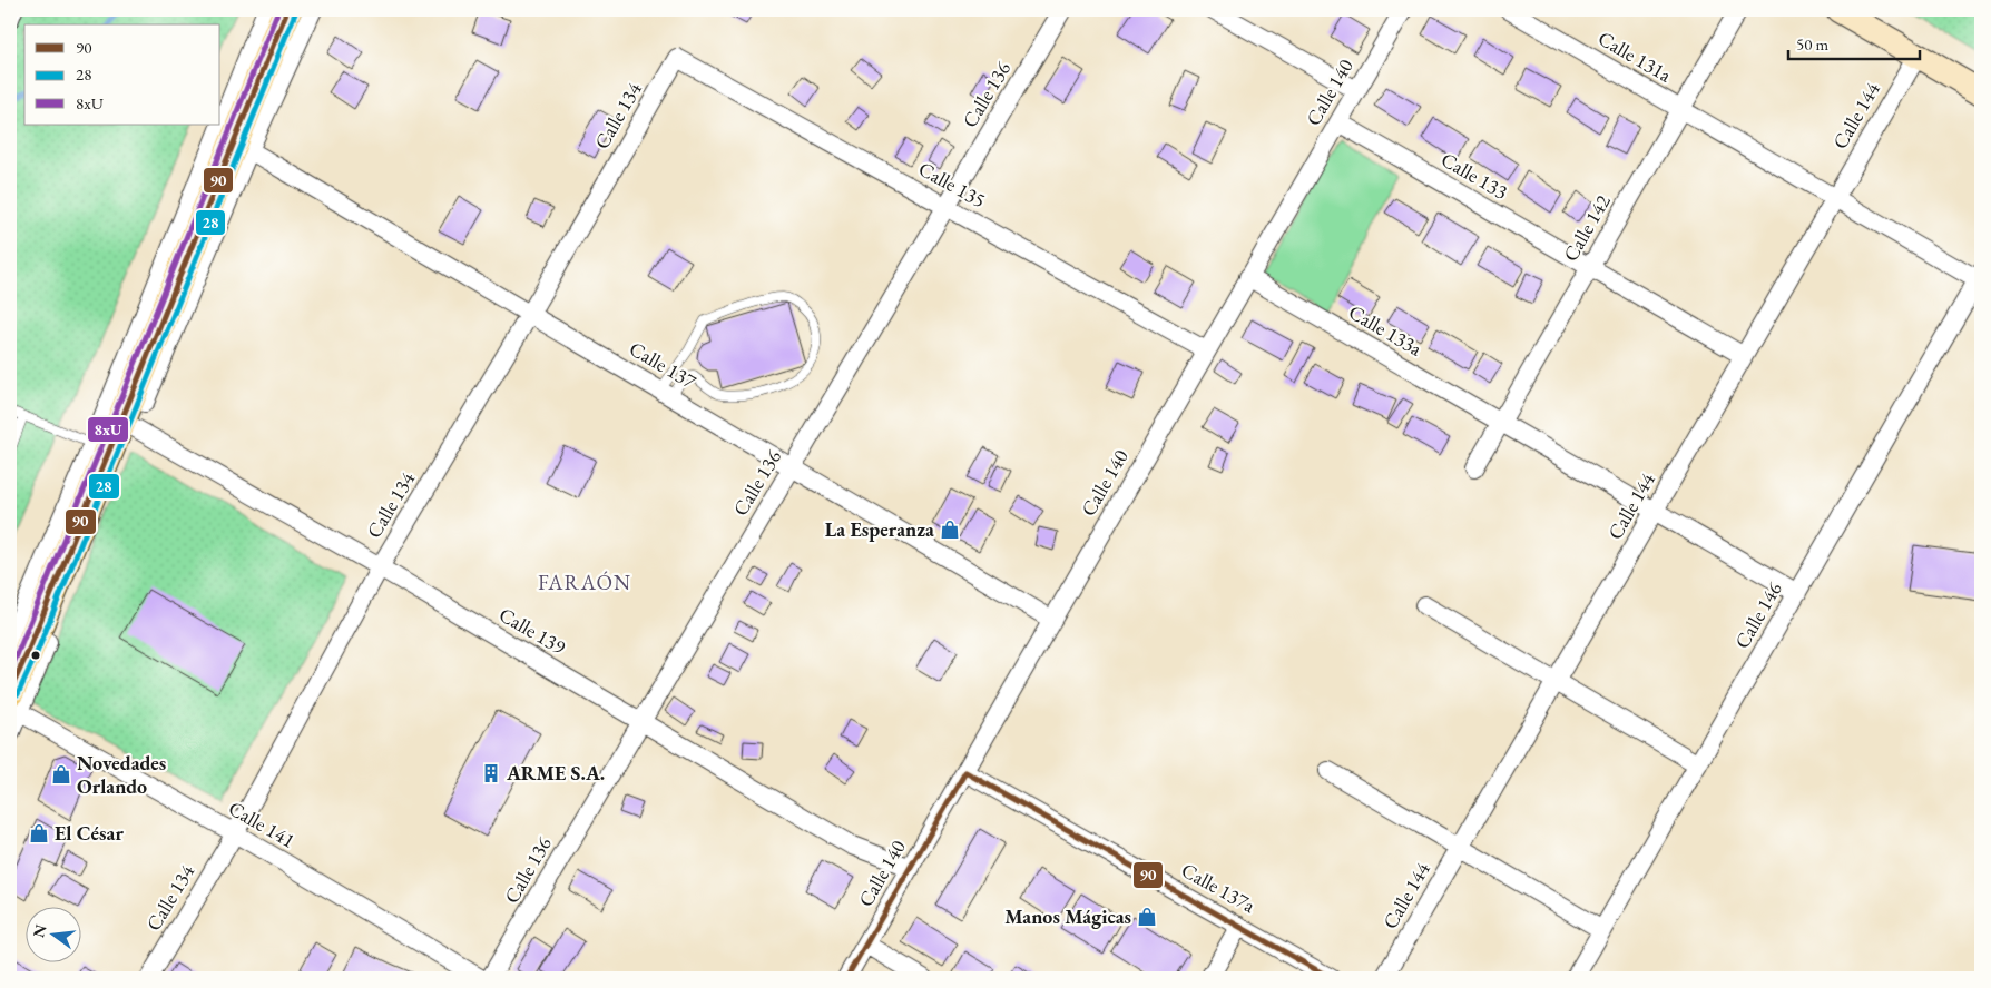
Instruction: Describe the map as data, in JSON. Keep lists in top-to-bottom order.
{
  "streets": {
    "street": [
      "Calle 131a",
      "Calle 140",
      "Calle 136",
      "Calle 134",
      "Calle 144",
      "Calle 133",
      "Calle 135",
      "Calle 142",
      "Calle 133a",
      "Calle 137",
      "Calle 146",
      "Calle 139",
      "Calle 141",
      "Calle 137a"
    ]
  },
  "crossings": [
    ["Calle 131a", "Calle 144"],
    ["Calle 131a", "Calle 142"],
    ["Calle 131a", "Calle 146"],
    ["Calle 140", "Calle 133"],
    ["Calle 140", "Calle 135"],
    ["Calle 140", "Calle 133a"],
    ["Calle 140", "Calle 137"],
    ["Calle 140", "Calle 139"],
    ["Calle 140", "Calle 137a"],
    ["Calle 136", "Calle 135"],
    ["Calle 136", "Calle 137"],
    ["Calle 136", "Calle 139"],
    ["Calle 134", "Calle 135"],
    ["Calle 134", "Calle 137"],
    ["Calle 134", "Calle 139"],
    ["Calle 134", "Calle 141"],
    ["Calle 144", "Calle 133"],
    ["Calle 144", "Calle 133a"],
    ["Calle 133", "Calle 142"],
    ["Calle 142", "Calle 133a"],
    ["Calle 133a", "Calle 146"]
  ],
  "districts": ["FARAÓN"],
  "places": {
    "shop": [
      "La Esperanza",
      "Novedades Orlando",
      "El César",
      "Manos Mágicas"
    ],
    "building": ["ARME S.A."]
  },
  "lines": ["transit line 90", "transit line 8xU", "transit line 28"],
  "legend": ["90", "28", "8xU"],
  "scale_bar": "50 m",
  "north": "left"
}
